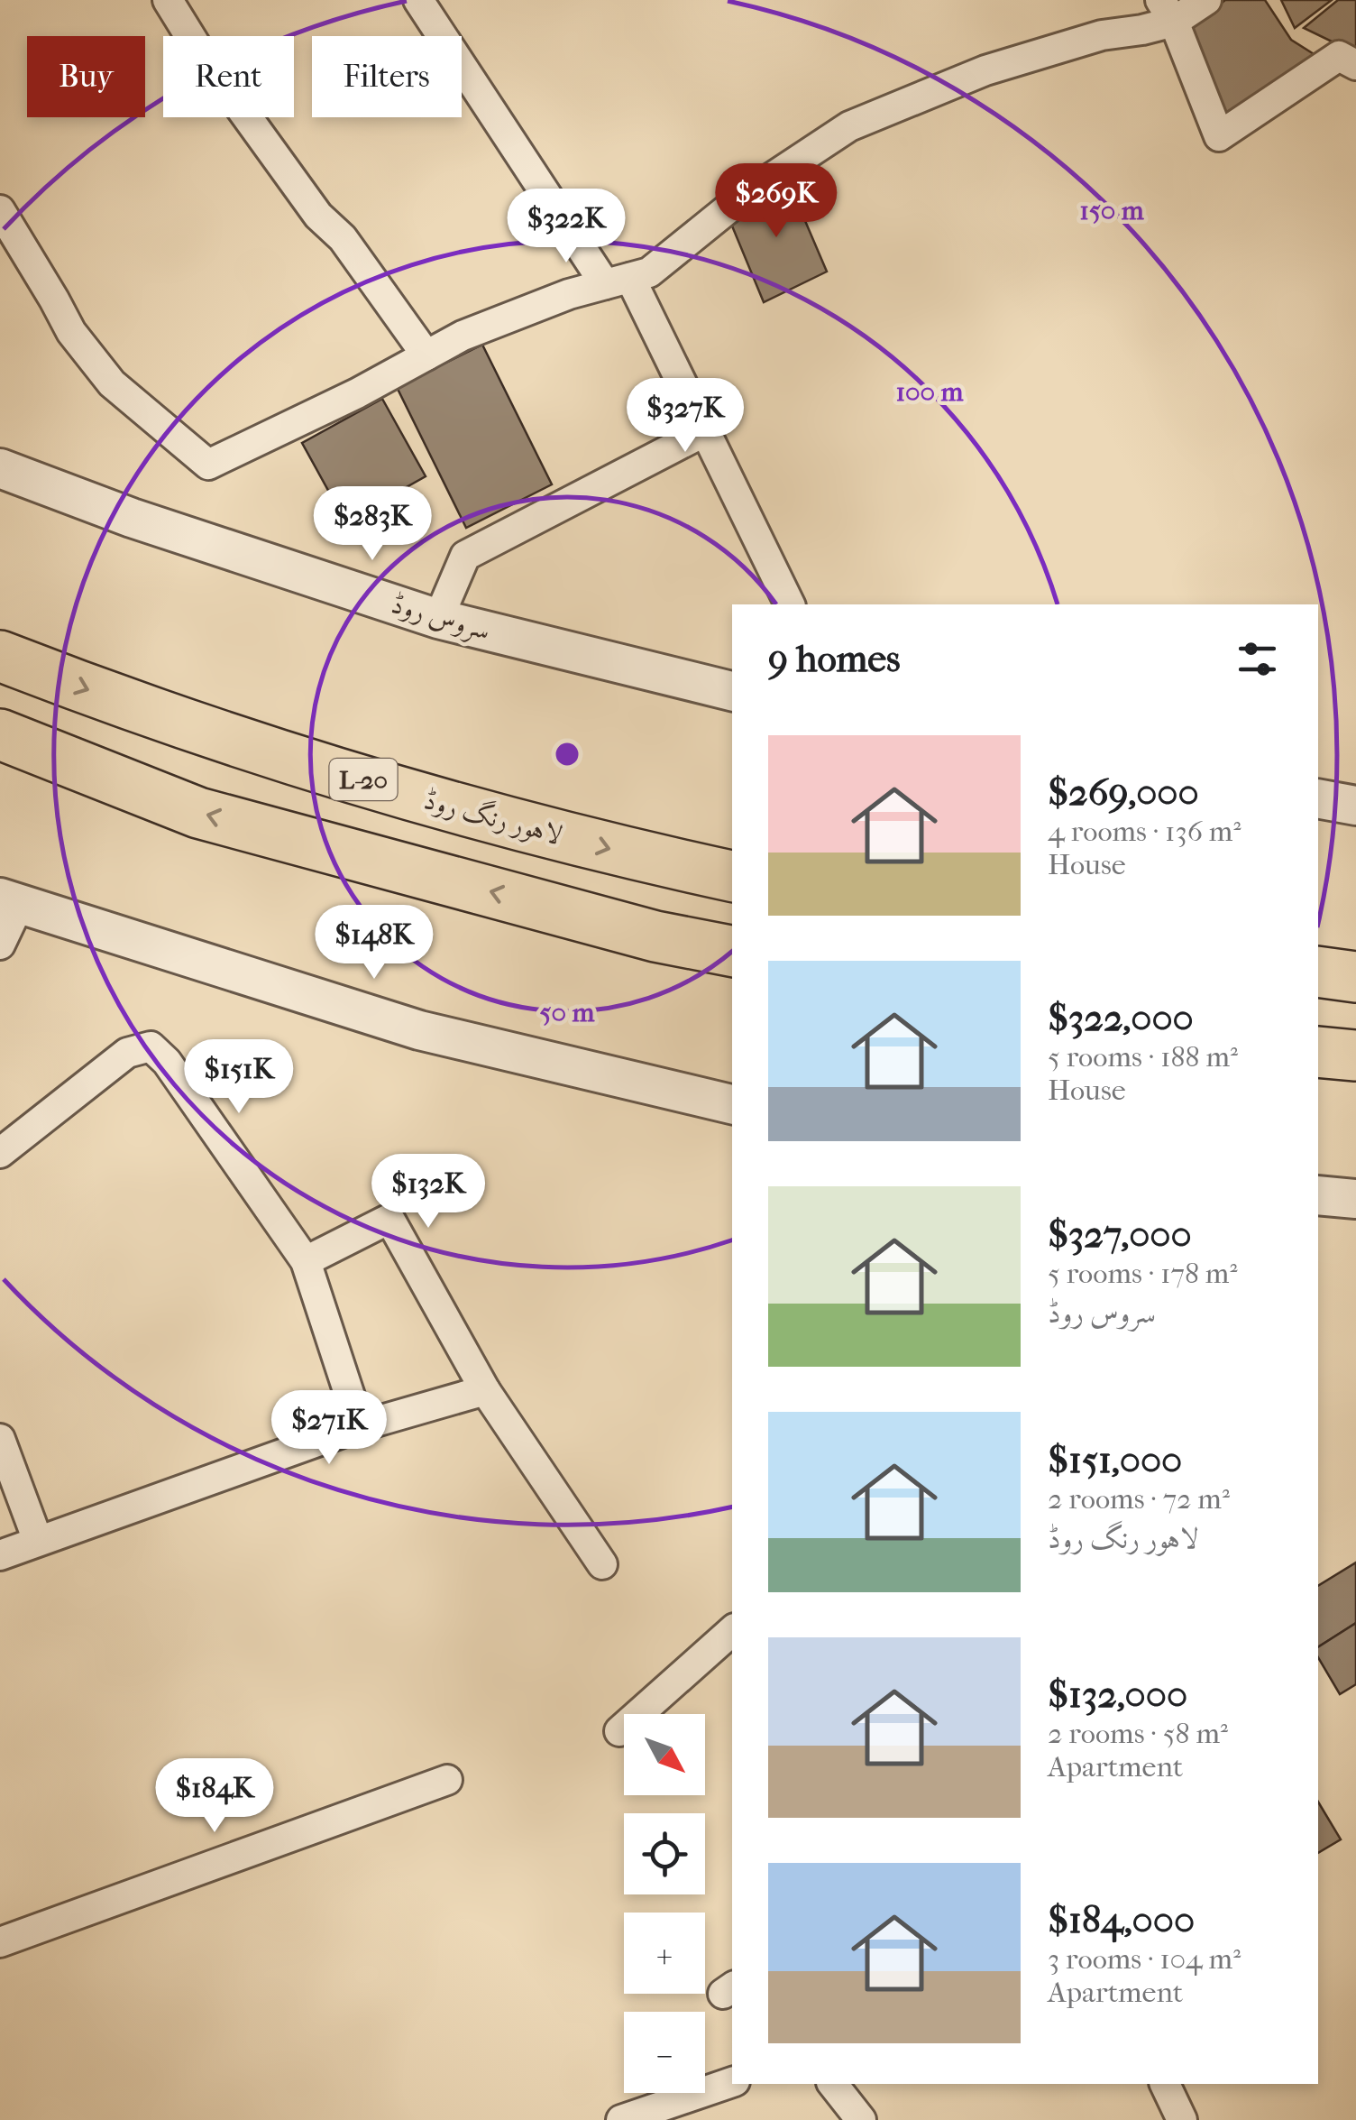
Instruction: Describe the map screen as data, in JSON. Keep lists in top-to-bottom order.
{
  "streets": {
    "highway": ["L-20", "لاہور رنگ روڈ"],
    "street": ["سروس روڈ"]
  },
  "north": "bottom right",
  "page": {
    "chip": ["Buy", "Rent", "Filters"],
    "price": [
      "$269K",
      "$322K",
      "$327K",
      "$283K",
      "$148K",
      "$151K",
      "$132K",
      "$271K",
      "$184K"
    ],
    "heading": "9 homes",
    "list": [
      {
        "name": "$269,000",
        "note": "4 rooms · 136 m² · House"
      },
      {
        "name": "$322,000",
        "note": "5 rooms · 188 m² · House"
      },
      {
        "name": "$327,000",
        "note": "5 rooms · 178 m² · سروس روڈ"
      },
      {
        "name": "$151,000",
        "note": "2 rooms · 72 m² · لاہور رنگ روڈ"
      },
      {
        "name": "$132,000",
        "note": "2 rooms · 58 m² · Apartment"
      },
      {
        "name": "$184,000",
        "note": "3 rooms · 104 m² · Apartment"
      }
    ],
    "map_buttons": ["+", "−"]
  },
  "rings": ["150 m", "100 m", "50 m"]
}
